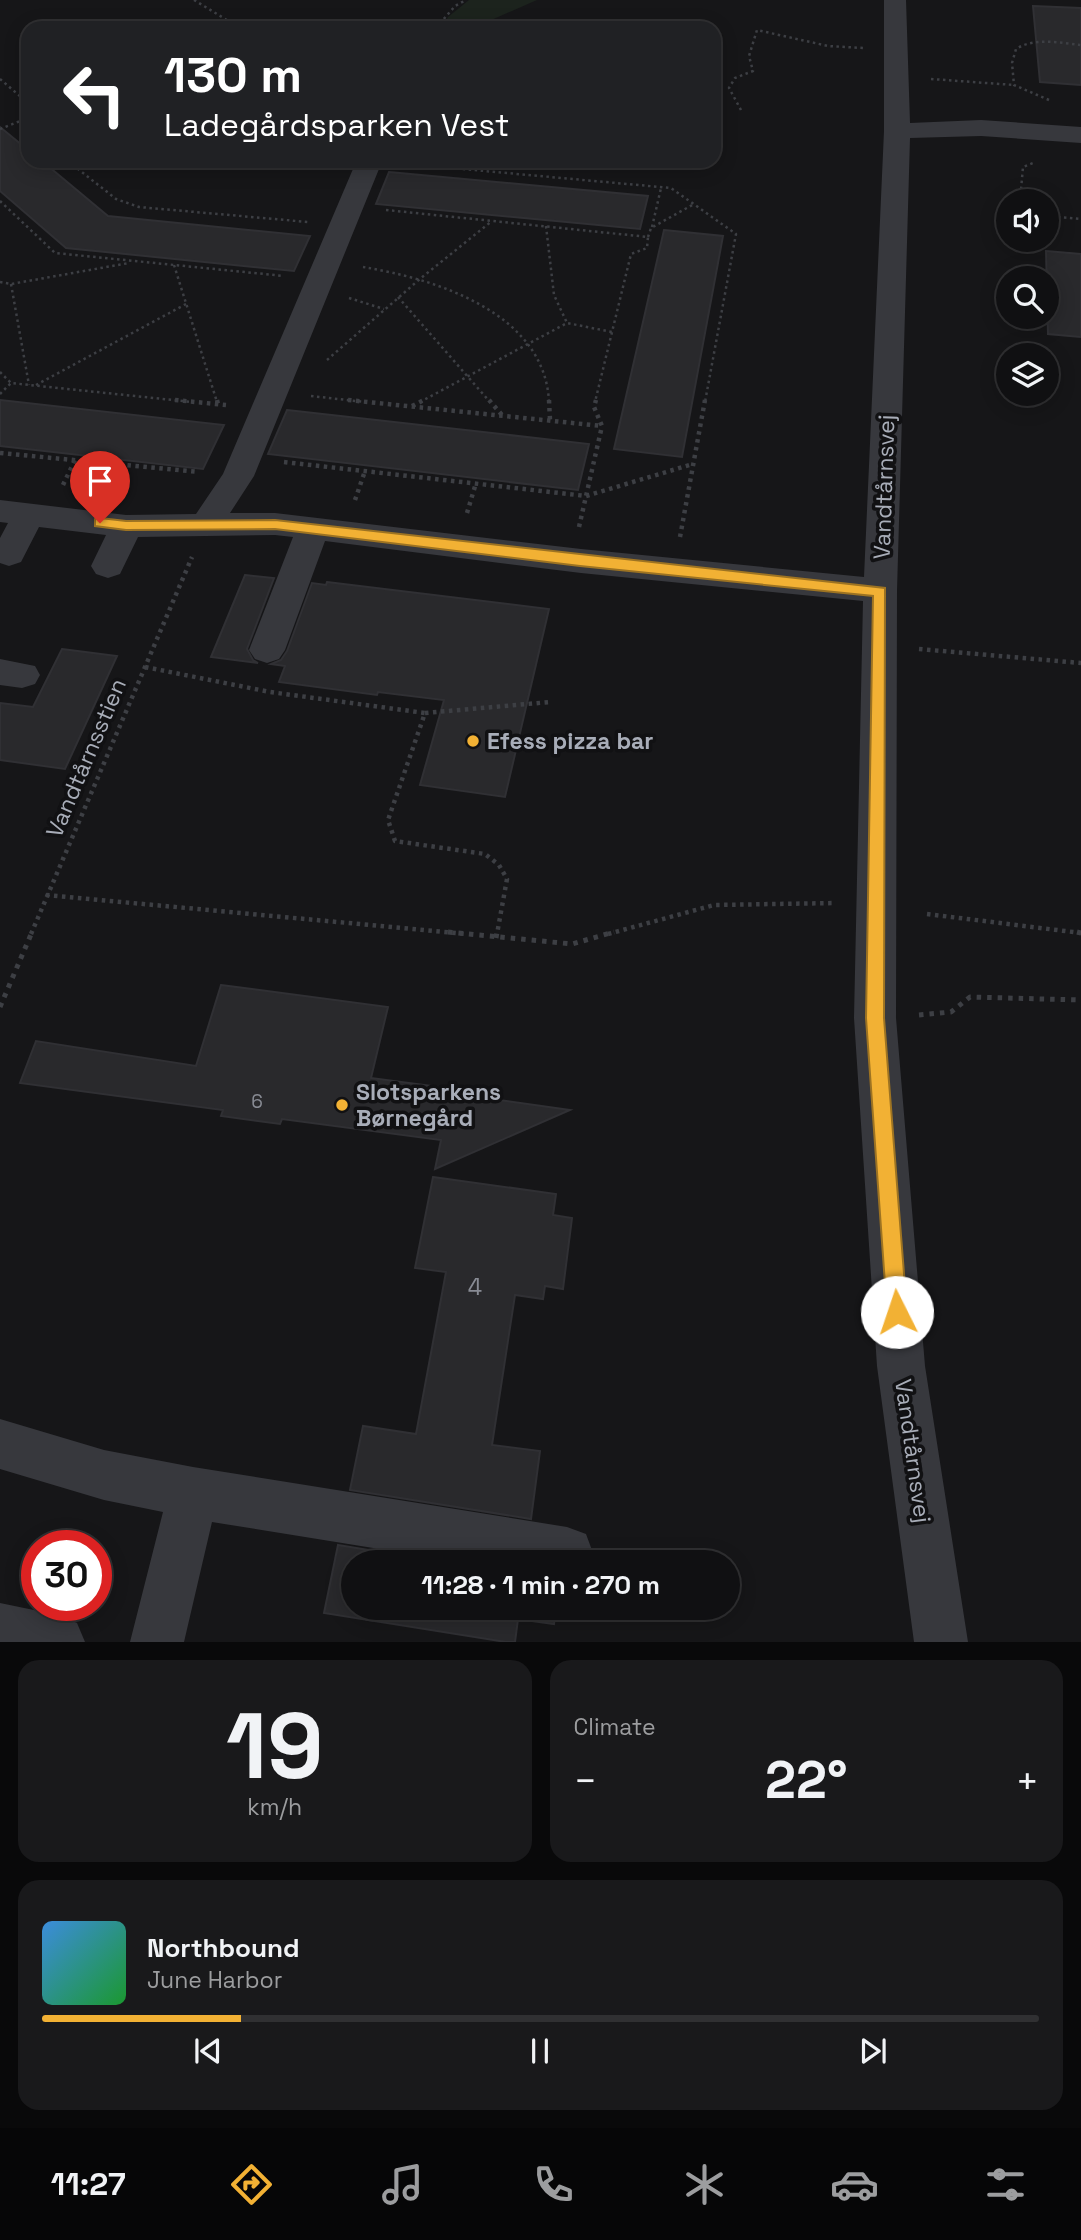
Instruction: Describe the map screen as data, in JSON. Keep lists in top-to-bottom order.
{
  "streets": {
    "street": ["Vandtårnsvej"],
    "path": ["Vandtårnsstien"]
  },
  "places": ["Efess pizza bar", "Slotsparkens Børnegård"],
  "house_numbers": ["6", "4"],
  "page": {
    "turn": ["130 m", "Ladegårdsparken Vest"],
    "limit": "30",
    "trip": "11:28 · 1 min · 270 m",
    "tile": [
      ["19", "km/h"],
      "Climate"
    ],
    "heat": ["−", "22°", "+"],
    "song": ["Northbound", "June Harbor"],
    "tabs": "11:27"
  }
}
